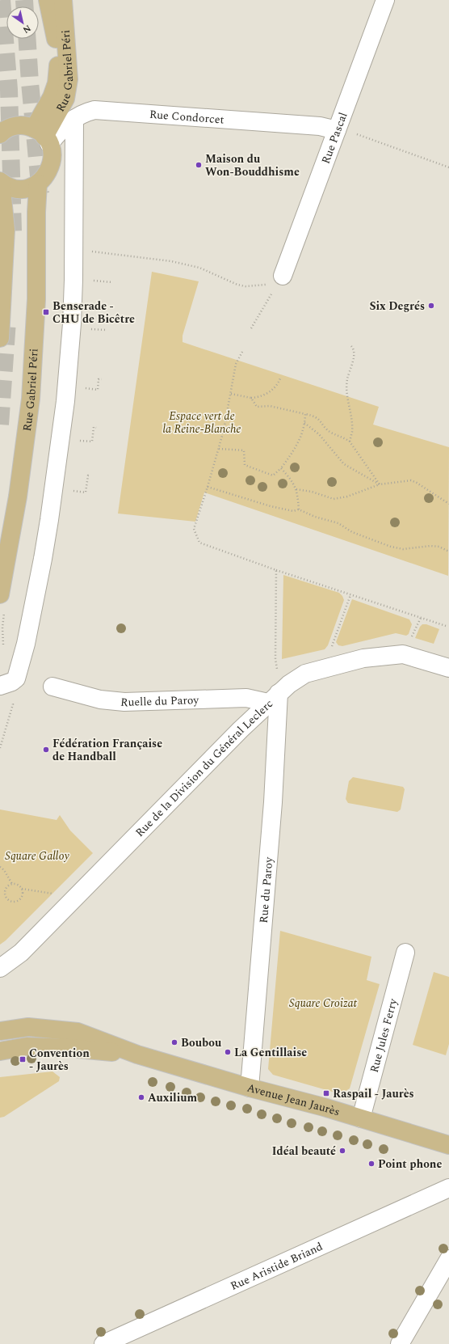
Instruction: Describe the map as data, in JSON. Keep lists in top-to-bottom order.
{
  "streets": {
    "main road": ["Rue Gabriel Péri", "Avenue Jean Jaurès"],
    "street": [
      "Rue Condorcet",
      "Rue Pascal",
      "Ruelle du Paroy",
      "Rue de la Division du Général Leclerc",
      "Rue du Paroy",
      "Rue Jules Ferry",
      "Rue Aristide Briand"
    ]
  },
  "crossings": [
    ["Rue Gabriel Péri", "Rue Condorcet"],
    ["Rue Condorcet", "Rue Pascal"],
    ["Ruelle du Paroy", "Rue de la Division du Général Leclerc"],
    ["Ruelle du Paroy", "Rue du Paroy"],
    ["Rue de la Division du Général Leclerc", "Rue du Paroy"],
    ["Rue du Paroy", "Avenue Jean Jaurès"],
    ["Rue Jules Ferry", "Avenue Jean Jaurès"]
  ],
  "parks": ["Espace vert de la Reine-Blanche", "Square Galloy", "Square Croizat"],
  "places": {
    "other": [
      "Maison du Won-Bouddhisme",
      "Six Degrés",
      "Fédération Française de Handball",
      "Boubou",
      "La Gentillaise",
      "Auxilium",
      "Idéal beauté",
      "Point phone"
    ],
    "transit": ["Benserade - CHU de Bicêtre", "Convention - Jaurès", "Raspail - Jaurès"]
  },
  "north": "bottom right"
}
